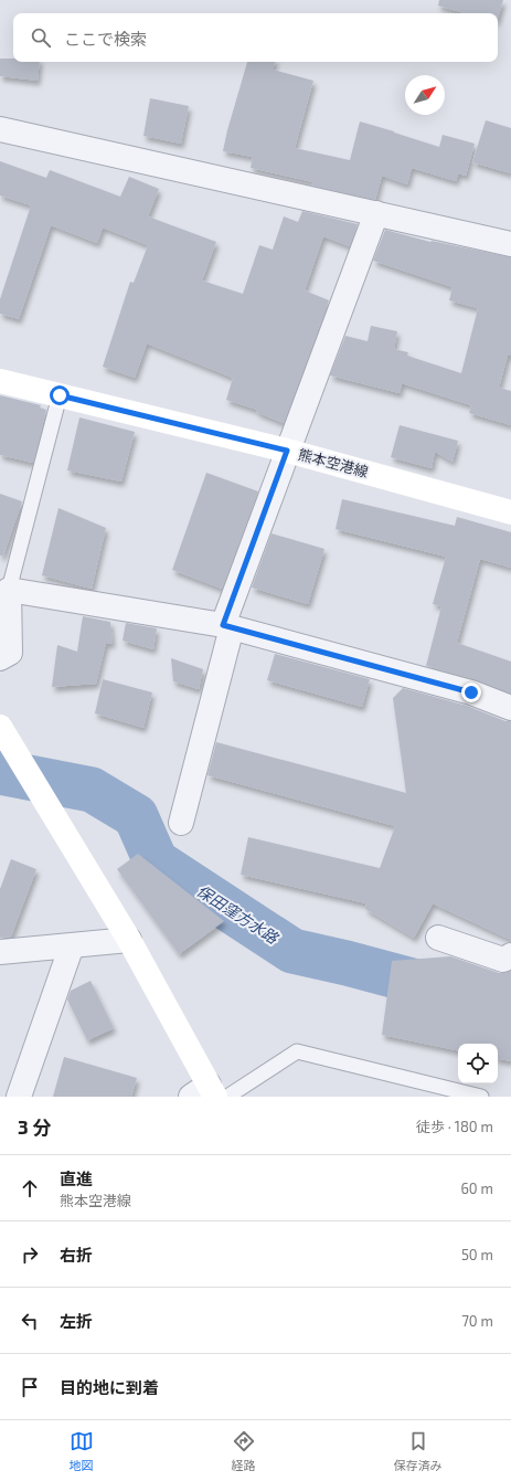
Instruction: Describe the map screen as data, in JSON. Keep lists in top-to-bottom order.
{
  "streets": {
    "main road": ["熊本空港線"]
  },
  "water": ["保田窪方水路"],
  "north": "top right",
  "page": {
    "search": "ここで検索",
    "heading": ["3 分", "徒歩 · 180 m"],
    "list": [
      ["直進", "熊本空港線", "60 m"],
      ["右折", "50 m"],
      ["左折", "70 m"],
      "目的地に到着"
    ],
    "nav": ["地図", "経路", "保存済み"]
  }
}
